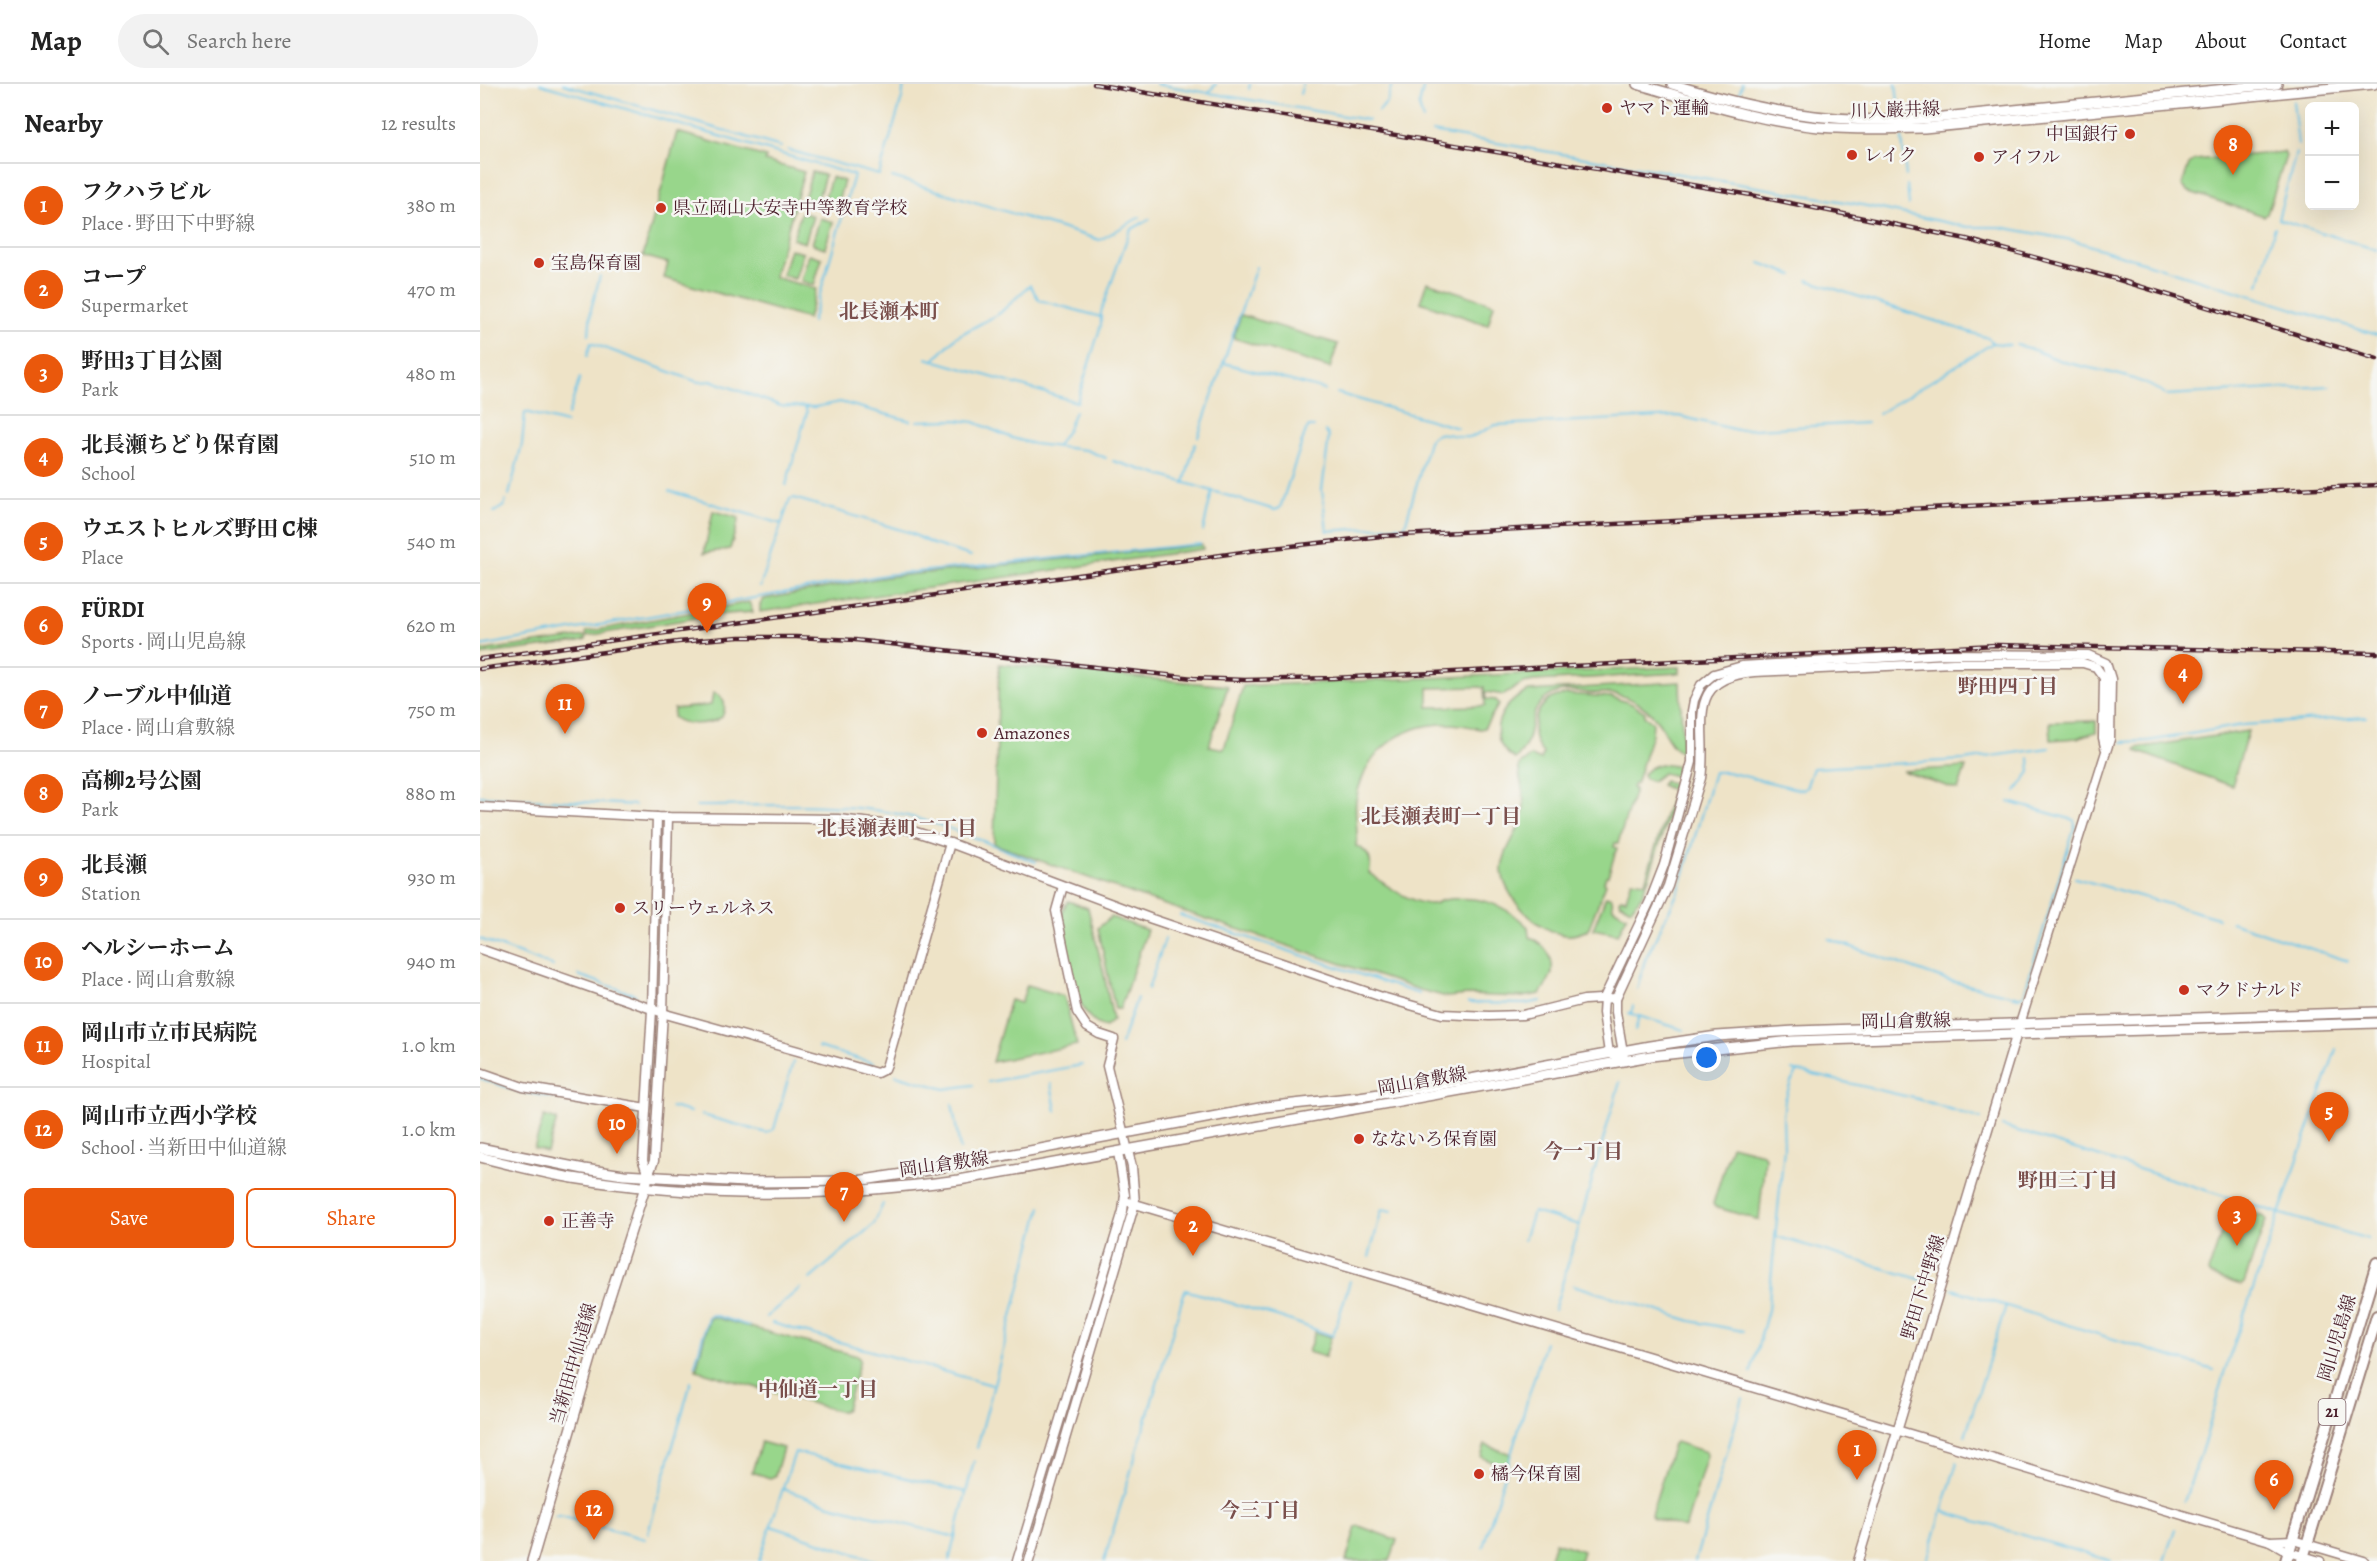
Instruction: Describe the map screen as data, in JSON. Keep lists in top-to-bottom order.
{
  "streets": {
    "main road": [
      "川入巌井線",
      "岡山倉敷線",
      "岡山児島線",
      "当新田中仙道線",
      "21"
    ],
    "street": ["野田下中野線"]
  },
  "crossings": [
    ["岡山倉敷線", "野田下中野線"],
    ["岡山倉敷線", "当新田中仙道線"]
  ],
  "districts": [
    "北長瀬本町",
    "野田四丁目",
    "北長瀬表町一丁目",
    "北長瀬表町二丁目",
    "今一丁目",
    "野田三丁目",
    "中仙道一丁目",
    "今三丁目"
  ],
  "places": [
    "ヤマト運輸",
    "中国銀行",
    "レイク",
    "アイフル",
    "県立岡山大安寺中等教育学校",
    "宝島保育園",
    "Amazones",
    "スリーウェルネス",
    "マクドナルド",
    "なないろ保育園",
    "正善寺",
    "橘今保育園"
  ],
  "page": {
    "header": "Map",
    "search": "Search here",
    "nav": [
      "Home",
      "Map",
      "About",
      "Contact"
    ],
    "heading": ["Nearby", "12 results"],
    "map_buttons": ["+", "−"],
    "pins": [
      "8",
      "9",
      "4",
      "11",
      "5",
      "10",
      "7",
      "3",
      "2",
      "1",
      "6",
      "12"
    ],
    "list": [
      {
        "mark": "1",
        "name": "フクハラビル",
        "note": "Place · 野田下中野線",
        "value": "380 m"
      },
      {
        "mark": "2",
        "name": "コープ",
        "note": "Supermarket",
        "value": "470 m"
      },
      {
        "mark": "3",
        "name": "野田3丁目公園",
        "note": "Park",
        "value": "480 m"
      },
      {
        "mark": "4",
        "name": "北長瀬ちどり保育園",
        "note": "School",
        "value": "510 m"
      },
      {
        "mark": "5",
        "name": "ウエストヒルズ野田 C棟",
        "note": "Place",
        "value": "540 m"
      },
      {
        "mark": "6",
        "name": "FÜRDI",
        "note": "Sports · 岡山児島線",
        "value": "620 m"
      },
      {
        "mark": "7",
        "name": "ノーブル中仙道",
        "note": "Place · 岡山倉敷線",
        "value": "750 m"
      },
      {
        "mark": "8",
        "name": "高柳2号公園",
        "note": "Park",
        "value": "880 m"
      },
      {
        "mark": "9",
        "name": "北長瀬",
        "note": "Station",
        "value": "930 m"
      },
      {
        "mark": "10",
        "name": "ヘルシーホーム",
        "note": "Place · 岡山倉敷線",
        "value": "940 m"
      },
      {
        "mark": "11",
        "name": "岡山市立市民病院",
        "note": "Hospital",
        "value": "1.0 km"
      },
      {
        "mark": "12",
        "name": "岡山市立西小学校",
        "note": "School · 当新田中仙道線",
        "value": "1.0 km"
      }
    ],
    "buttons": ["Save", "Share"]
  }
}
